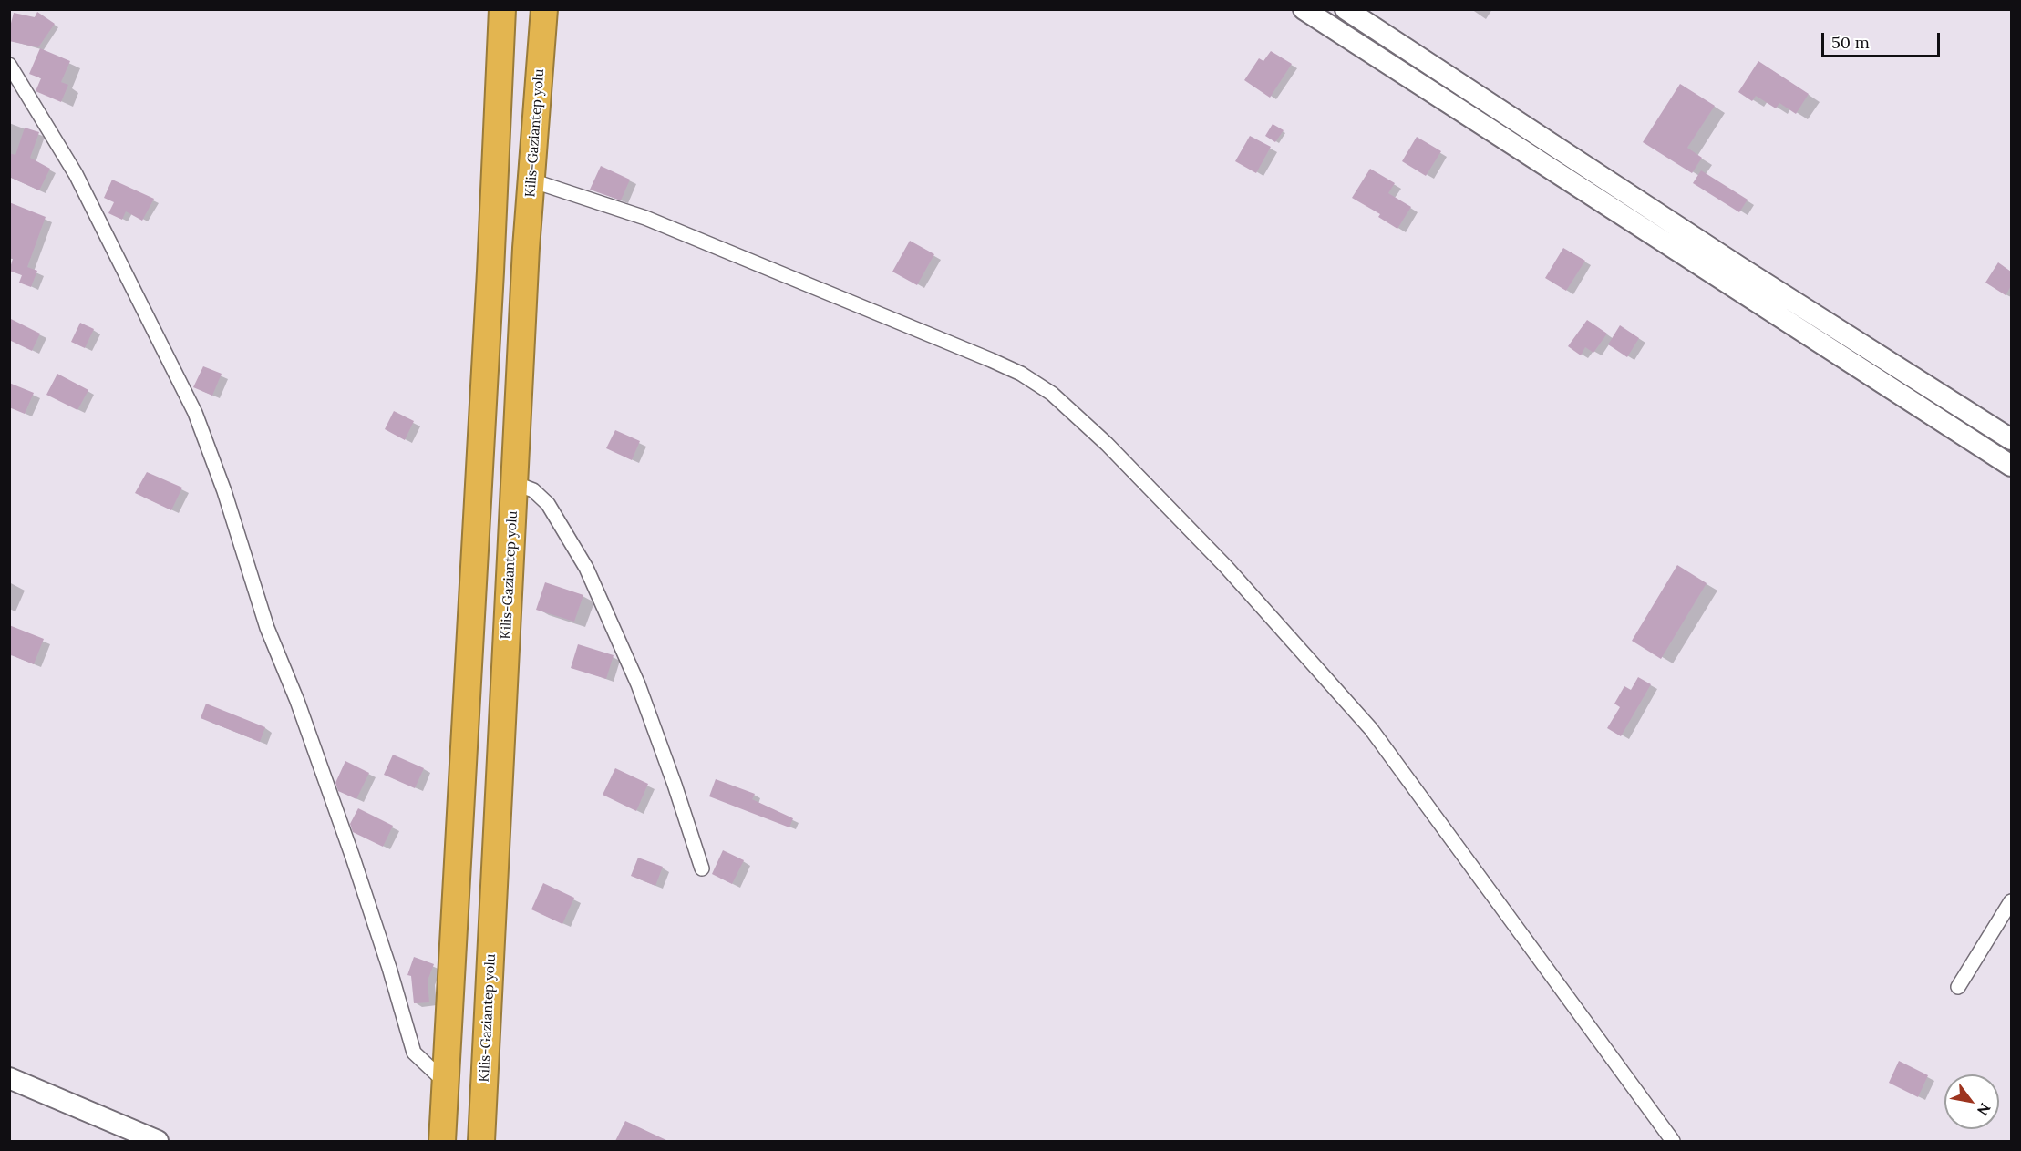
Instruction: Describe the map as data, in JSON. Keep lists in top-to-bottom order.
{
  "streets": {
    "highway": ["Kilis-Gaziantep yolu"]
  },
  "scale_bar": "50 m",
  "north": "bottom right"
}
